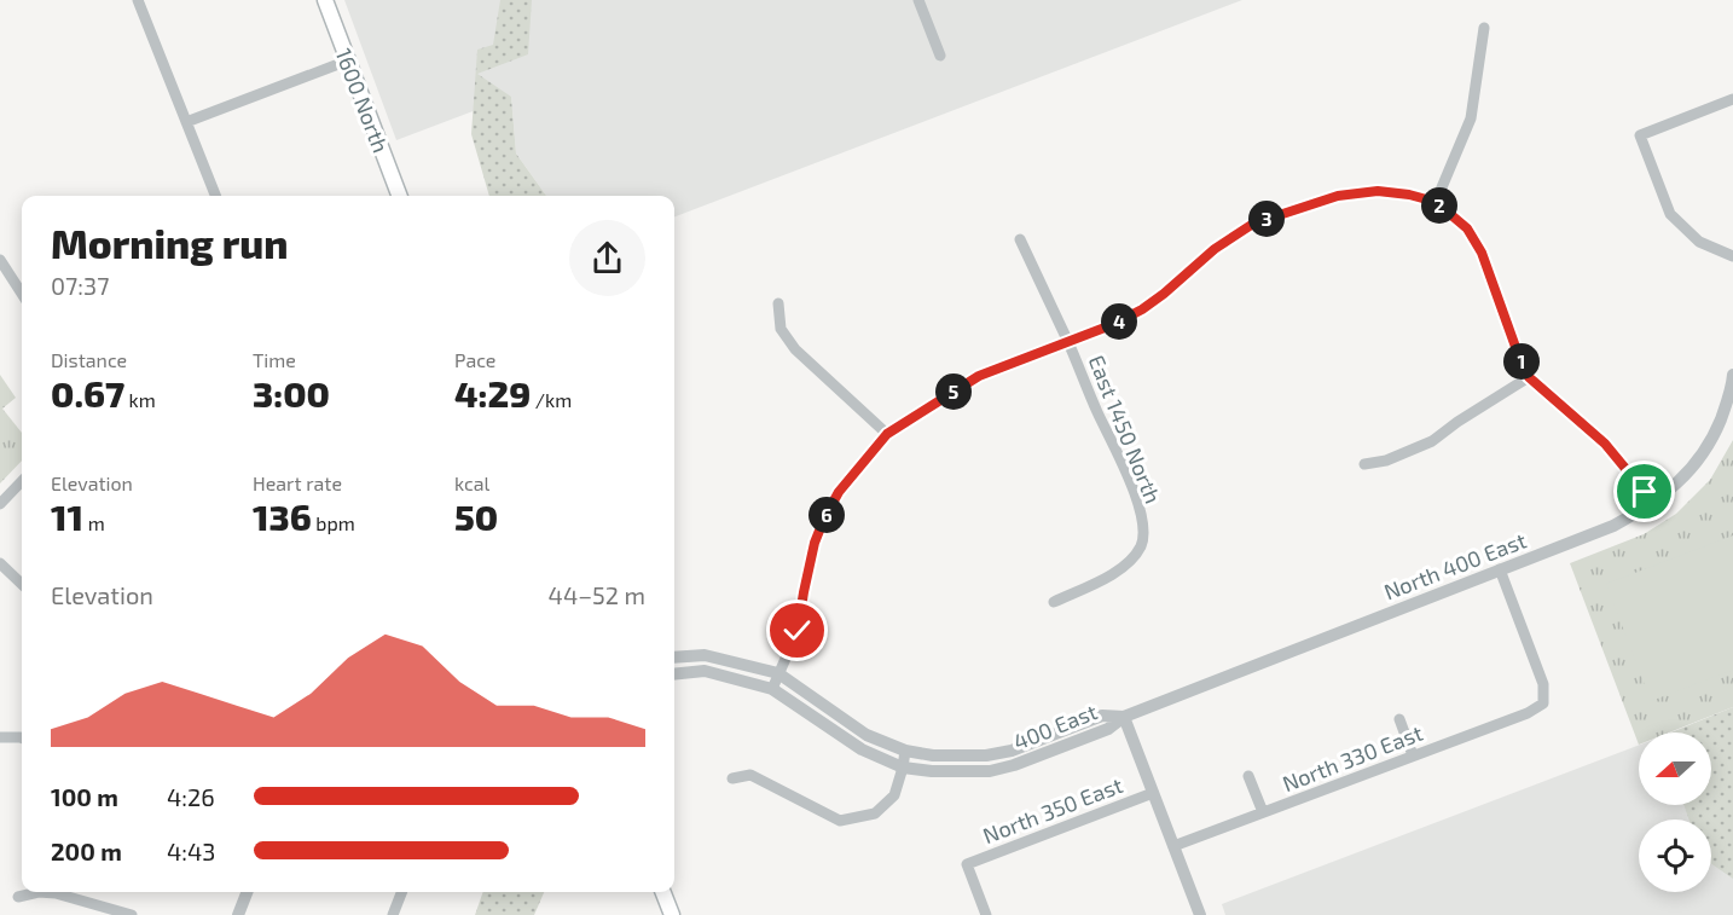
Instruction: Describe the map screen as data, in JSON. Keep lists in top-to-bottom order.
{
  "streets": {
    "main road": ["1600 North"],
    "street": [
      "East 1450 North",
      "North 400 East",
      "400 East",
      "North 330 East",
      "North 350 East"
    ]
  },
  "crossings": [
    ["North 400 East", "400 East"],
    ["North 400 East", "North 330 East"]
  ],
  "north": "left",
  "page": {
    "pins": [
      "2",
      "3",
      "4",
      "1",
      "5",
      "6"
    ],
    "heading": ["Morning run", "07:37"],
    "stats": [
      ["Distance", "0.67 km"],
      ["Time", "3:00"],
      ["Pace", "4:29 /km"],
      ["Elevation", "11 m"],
      ["Heart rate", "136 bpm"],
      ["kcal", "50"]
    ],
    "chart": ["Elevation", "44–52 m"],
    "list": [
      {
        "name": "100 m",
        "note": "4:26"
      },
      {
        "name": "200 m",
        "note": "4:43"
      }
    ]
  }
}
